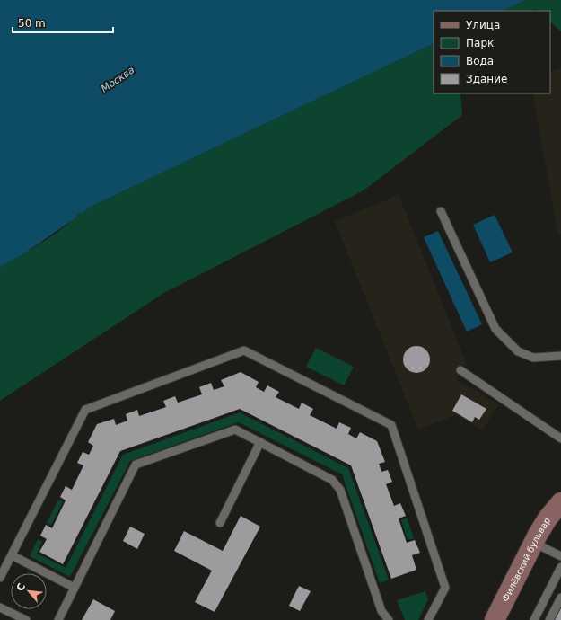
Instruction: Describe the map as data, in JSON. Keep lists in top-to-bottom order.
{
  "streets": {
    "street": ["Филёвский бульвар"]
  },
  "water": ["Москва"],
  "legend": [
    "Улица",
    "Парк",
    "Вода",
    "Здание"
  ],
  "scale_bar": "50 m",
  "north": "top left"
}
